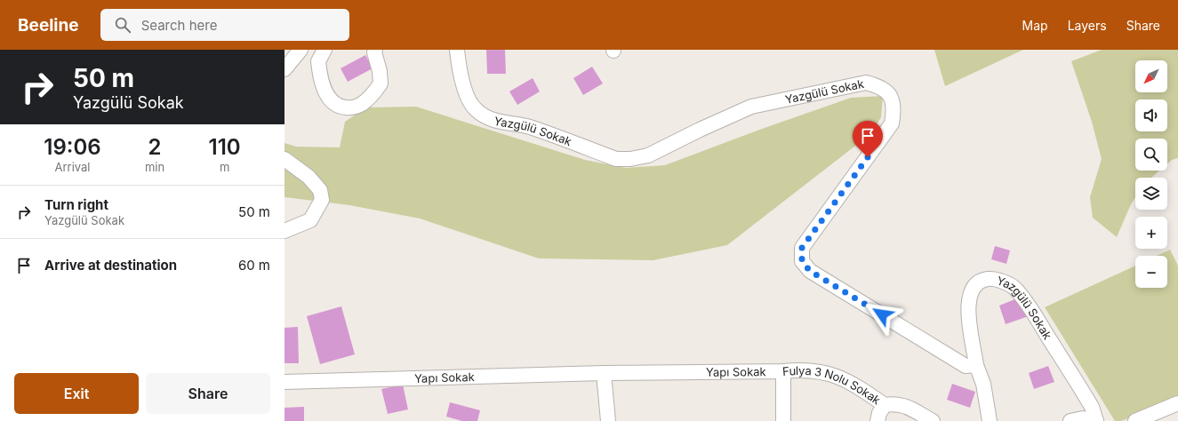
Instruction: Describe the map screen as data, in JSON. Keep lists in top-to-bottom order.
{
  "streets": {
    "street": ["Yazgülü Sokak", "Yapı Sokak", "Fulya 3 Nolu Sokak"]
  },
  "crossings": [
    ["Yapı Sokak", "Fulya 3 Nolu Sokak"]
  ],
  "north": "bottom left",
  "page": {
    "header": "Beeline",
    "search": "Search here",
    "nav": ["Map", "Layers", "Share"],
    "turn": ["50 m", "Yazgülü Sokak"],
    "map_buttons": ["+", "−"],
    "eta": [
      "19:06",
      "Arrival",
      "2",
      "min",
      "110",
      "m"
    ],
    "list": [
      {
        "name": "Turn right",
        "note": "Yazgülü Sokak",
        "value": "50 m"
      },
      {
        "name": "Arrive at destination",
        "value": "60 m"
      }
    ],
    "buttons": ["Exit", "Share"]
  }
}
